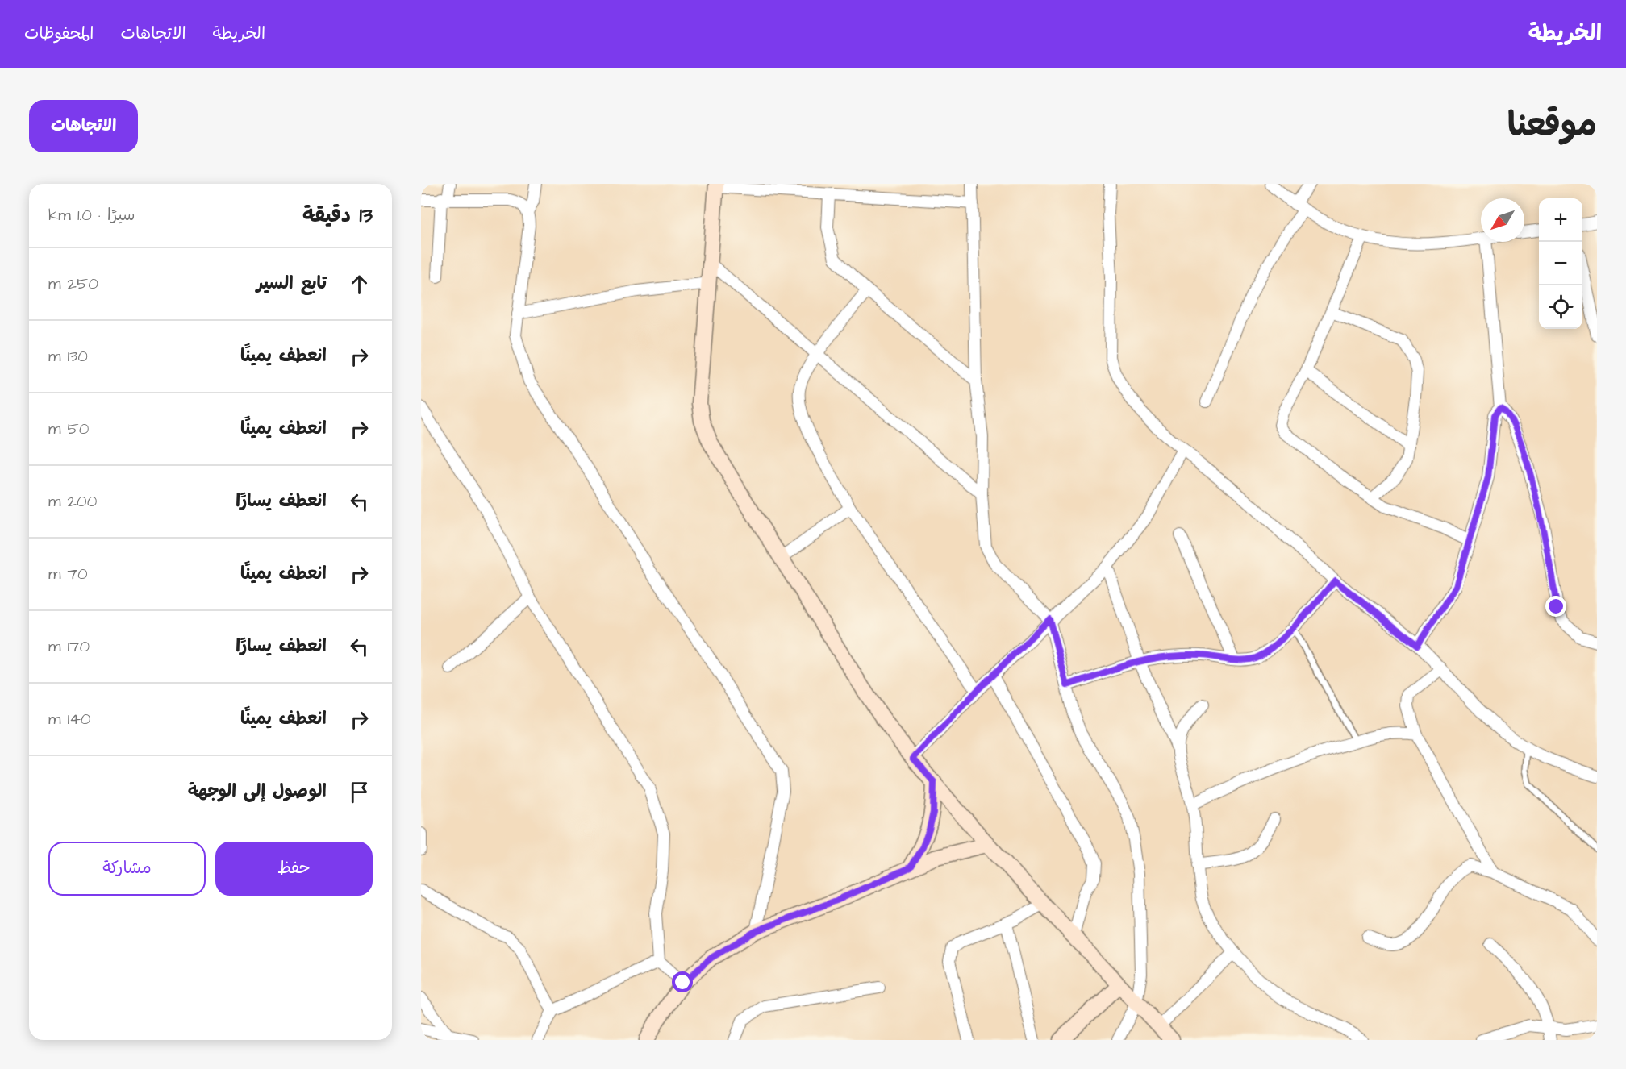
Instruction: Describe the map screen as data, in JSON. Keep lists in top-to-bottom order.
{
  "north": "bottom left",
  "page": {
    "header": "الخريطة",
    "nav": ["الخريطة", "الاتجاهات", "المحفوظات"],
    "title": "موقعنا",
    "buttons": [
      "الاتجاهات",
      ["حفظ", "مشاركة"]
    ],
    "heading": ["13 دقيقة", "سيرًا · 1.0 km"],
    "map_buttons": ["+", "−"],
    "list": [
      ["تابع السير", "250 m"],
      ["انعطف يمينًا", "130 m"],
      ["انعطف يمينًا", "50 m"],
      ["انعطف يسارًا", "200 m"],
      ["انعطف يمينًا", "70 m"],
      ["انعطف يسارًا", "170 m"],
      ["انعطف يمينًا", "140 m"],
      "الوصول إلى الوجهة"
    ]
  }
}
